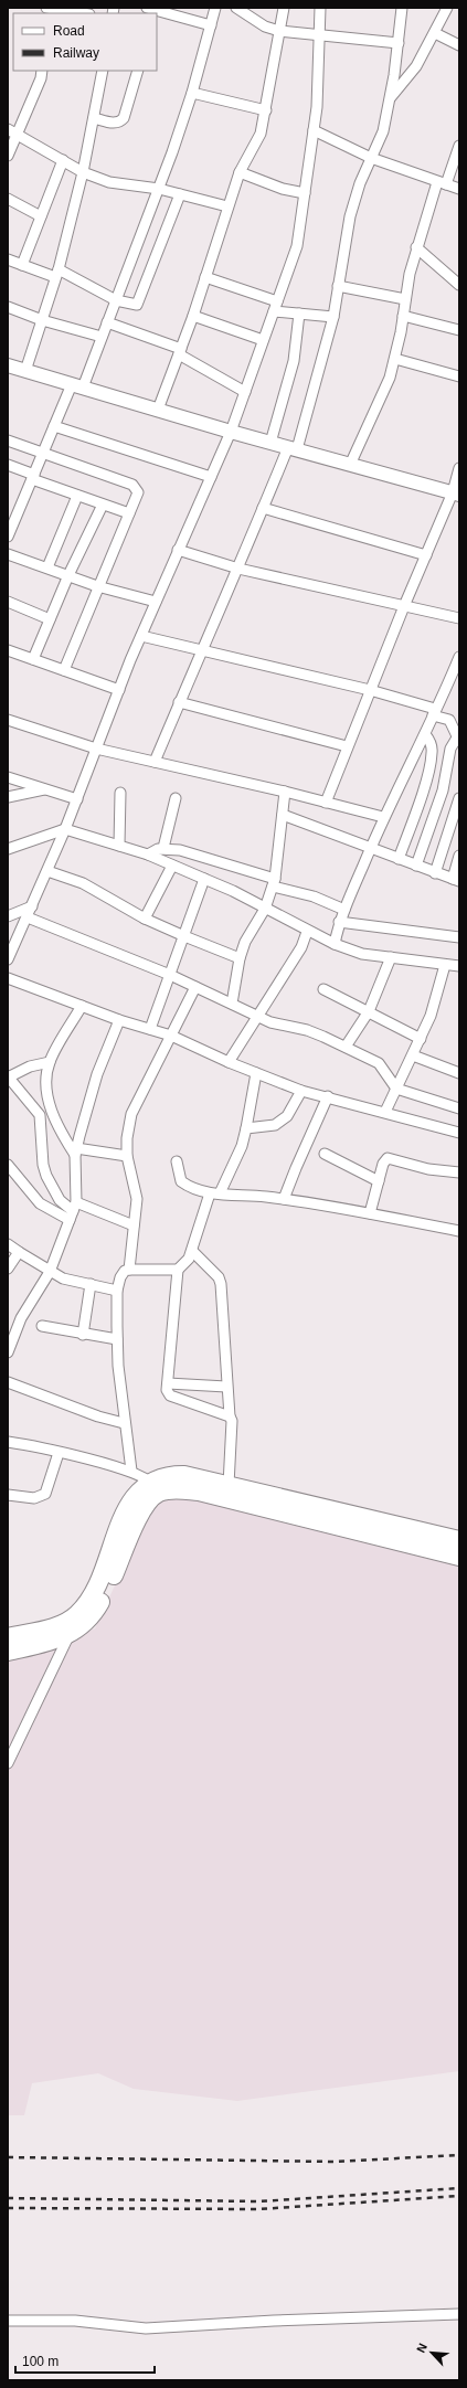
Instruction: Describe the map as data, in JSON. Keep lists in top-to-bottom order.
{
  "legend": ["Road", "Railway"],
  "scale_bar": "100 m",
  "north": "top left"
}
